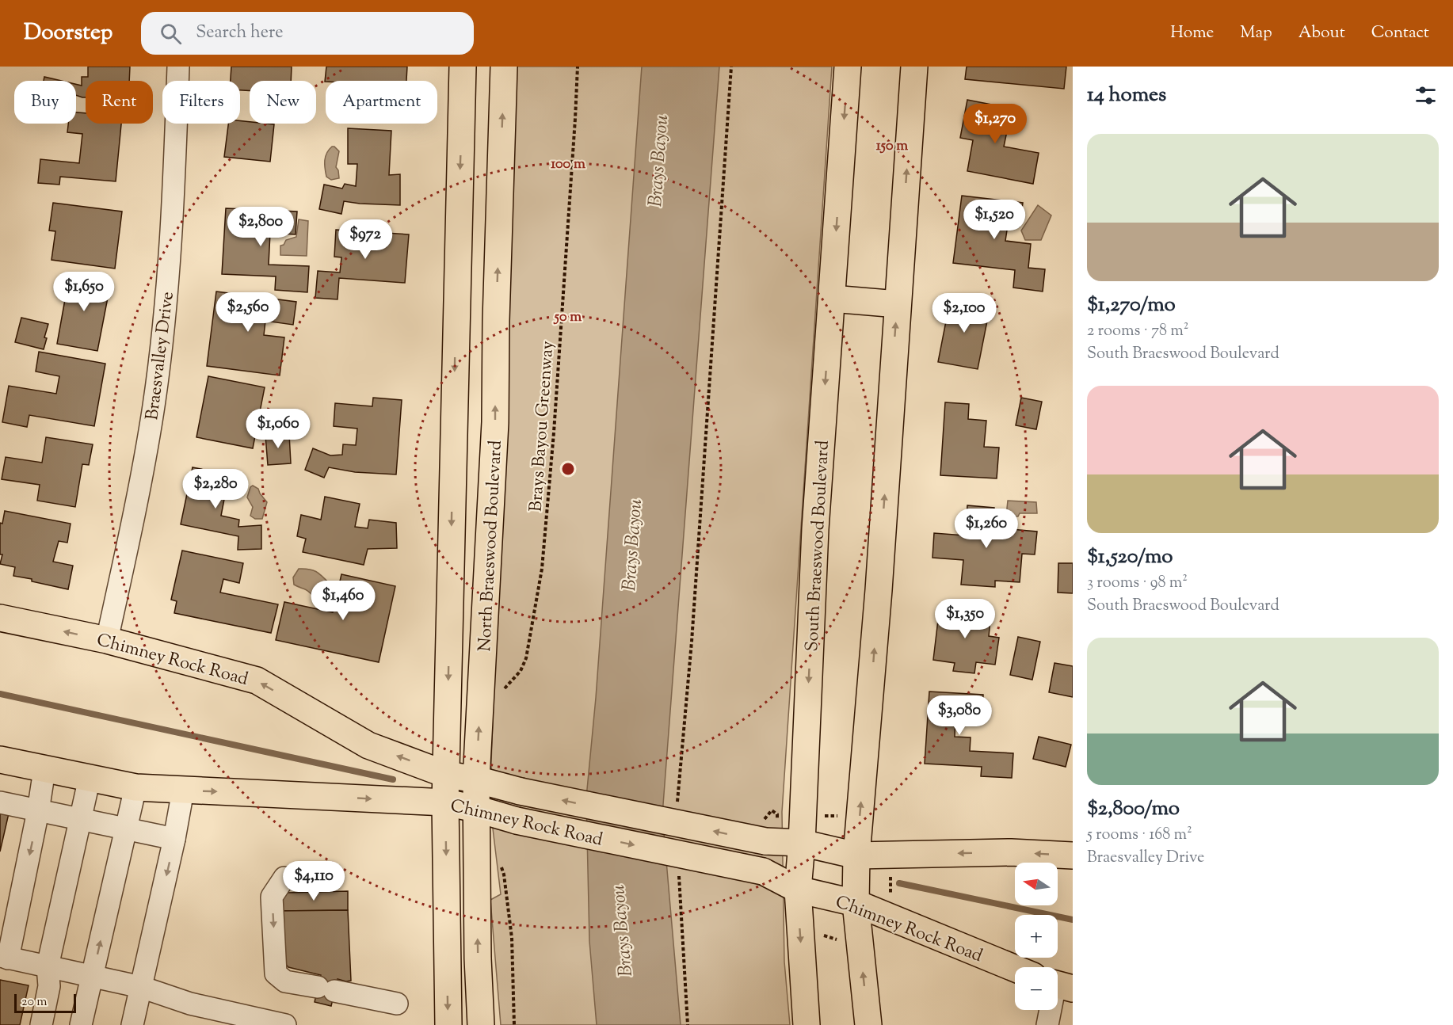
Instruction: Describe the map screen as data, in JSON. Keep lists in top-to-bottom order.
{
  "streets": {
    "main road": ["North Braeswood Boulevard", "South Braeswood Boulevard", "Chimney Rock Road"],
    "street": ["Braesvalley Drive"],
    "path": ["Brays Bayou Greenway"]
  },
  "crossings": [
    ["Braesvalley Drive", "Chimney Rock Road"],
    ["North Braeswood Boulevard", "Chimney Rock Road"],
    ["South Braeswood Boulevard", "Chimney Rock Road"]
  ],
  "water": ["Brays Bayou"],
  "scale_bar": "20 m",
  "north": "left",
  "page": {
    "header": "Doorstep",
    "search": "Search here",
    "nav": [
      "Home",
      "Map",
      "About",
      "Contact"
    ],
    "heading": "14 homes",
    "chip": [
      "Buy",
      "Rent",
      "Filters",
      "New",
      "Apartment"
    ],
    "price": [
      "$1,270",
      "$1,520",
      "$2,800",
      "$972",
      "$1,650",
      "$2,560",
      "$2,100",
      "$1,060",
      "$2,280",
      "$1,260",
      "$1,460",
      "$1,350",
      "$3,080",
      "$4,110"
    ],
    "list": [
      {
        "name": "$1,270/mo",
        "note": "2 rooms · 78 m² · South Braeswood Boulevard"
      },
      {
        "name": "$1,520/mo",
        "note": "3 rooms · 98 m² · South Braeswood Boulevard"
      },
      {
        "name": "$2,800/mo",
        "note": "5 rooms · 168 m² · Braesvalley Drive"
      }
    ],
    "map_buttons": ["+", "−"],
    "scale": "20 m"
  },
  "rings": ["150 m", "100 m", "50 m"]
}
